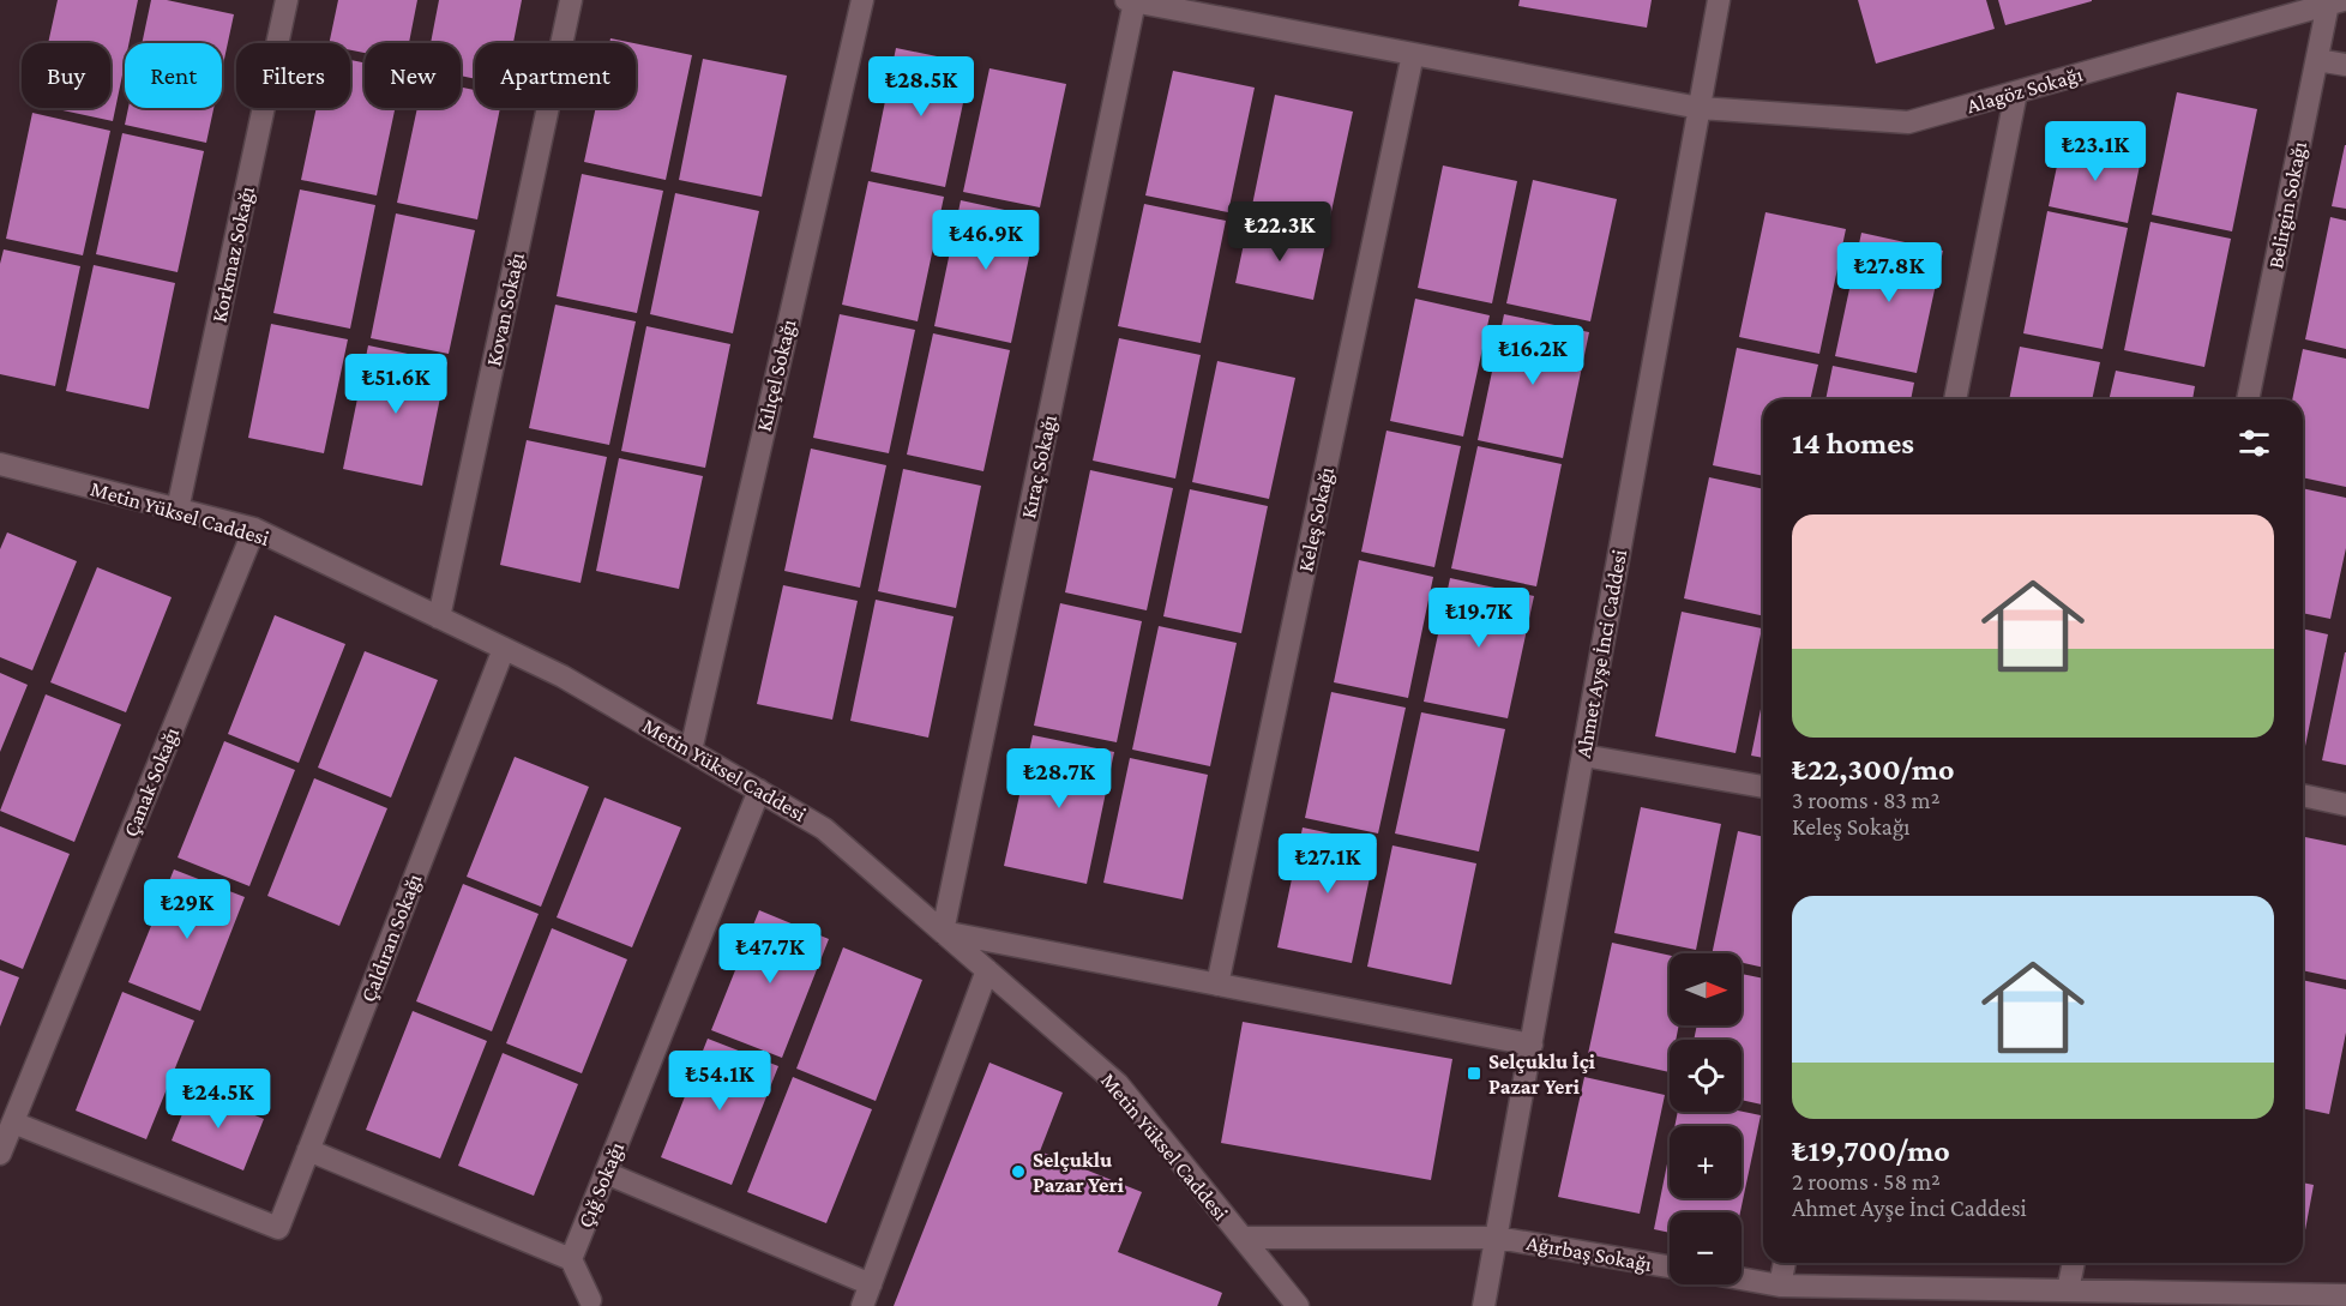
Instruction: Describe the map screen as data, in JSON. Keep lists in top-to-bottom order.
{
  "streets": {
    "street": [
      "Alagöz Sokağı",
      "Belirgin Sokağı",
      "Korkmaz Sokağı",
      "Kovan Sokağı",
      "Kılıçel Sokağı",
      "Kıraç Sokağı",
      "Metin Yüksel Caddesi",
      "Keleş Sokağı",
      "Ahmet Ayşe İnci Caddesi",
      "Çanak Sokağı",
      "Çaldıran Sokağı",
      "Çığ Sokağı",
      "Ağırbaş Sokağı"
    ]
  },
  "crossings": [
    ["Alagöz Sokağı", "Belirgin Sokağı"],
    ["Alagöz Sokağı", "Kıraç Sokağı"],
    ["Alagöz Sokağı", "Keleş Sokağı"],
    ["Alagöz Sokağı", "Ahmet Ayşe İnci Caddesi"],
    ["Korkmaz Sokağı", "Metin Yüksel Caddesi"],
    ["Kovan Sokağı", "Metin Yüksel Caddesi"],
    ["Kılıçel Sokağı", "Metin Yüksel Caddesi"],
    ["Kıraç Sokağı", "Metin Yüksel Caddesi"],
    ["Metin Yüksel Caddesi", "Çanak Sokağı"],
    ["Metin Yüksel Caddesi", "Çaldıran Sokağı"],
    ["Metin Yüksel Caddesi", "Çığ Sokağı"],
    ["Metin Yüksel Caddesi", "Ağırbaş Sokağı"],
    ["Ahmet Ayşe İnci Caddesi", "Ağırbaş Sokağı"],
    ["Çanak Sokağı", "Çaldıran Sokağı"]
  ],
  "places": {
    "transit": ["Selçuklu İçi Pazar Yeri"],
    "other": ["Selçuklu Pazar Yeri"]
  },
  "north": "right",
  "page": {
    "chip": [
      "Buy",
      "Rent",
      "Filters",
      "New",
      "Apartment"
    ],
    "price": [
      "₺28.5K",
      "₺23.1K",
      "₺22.3K",
      "₺46.9K",
      "₺27.8K",
      "₺16.2K",
      "₺51.6K",
      "₺19.7K",
      "₺28.7K",
      "₺27.1K",
      "₺29K",
      "₺47.7K",
      "₺54.1K",
      "₺24.5K"
    ],
    "heading": "14 homes",
    "list": [
      {
        "name": "₺22,300/mo",
        "note": "3 rooms · 83 m² · Keleş Sokağı"
      },
      {
        "name": "₺19,700/mo",
        "note": "2 rooms · 58 m² · Ahmet Ayşe İnci Caddesi"
      }
    ],
    "map_buttons": ["+", "−"]
  }
}
